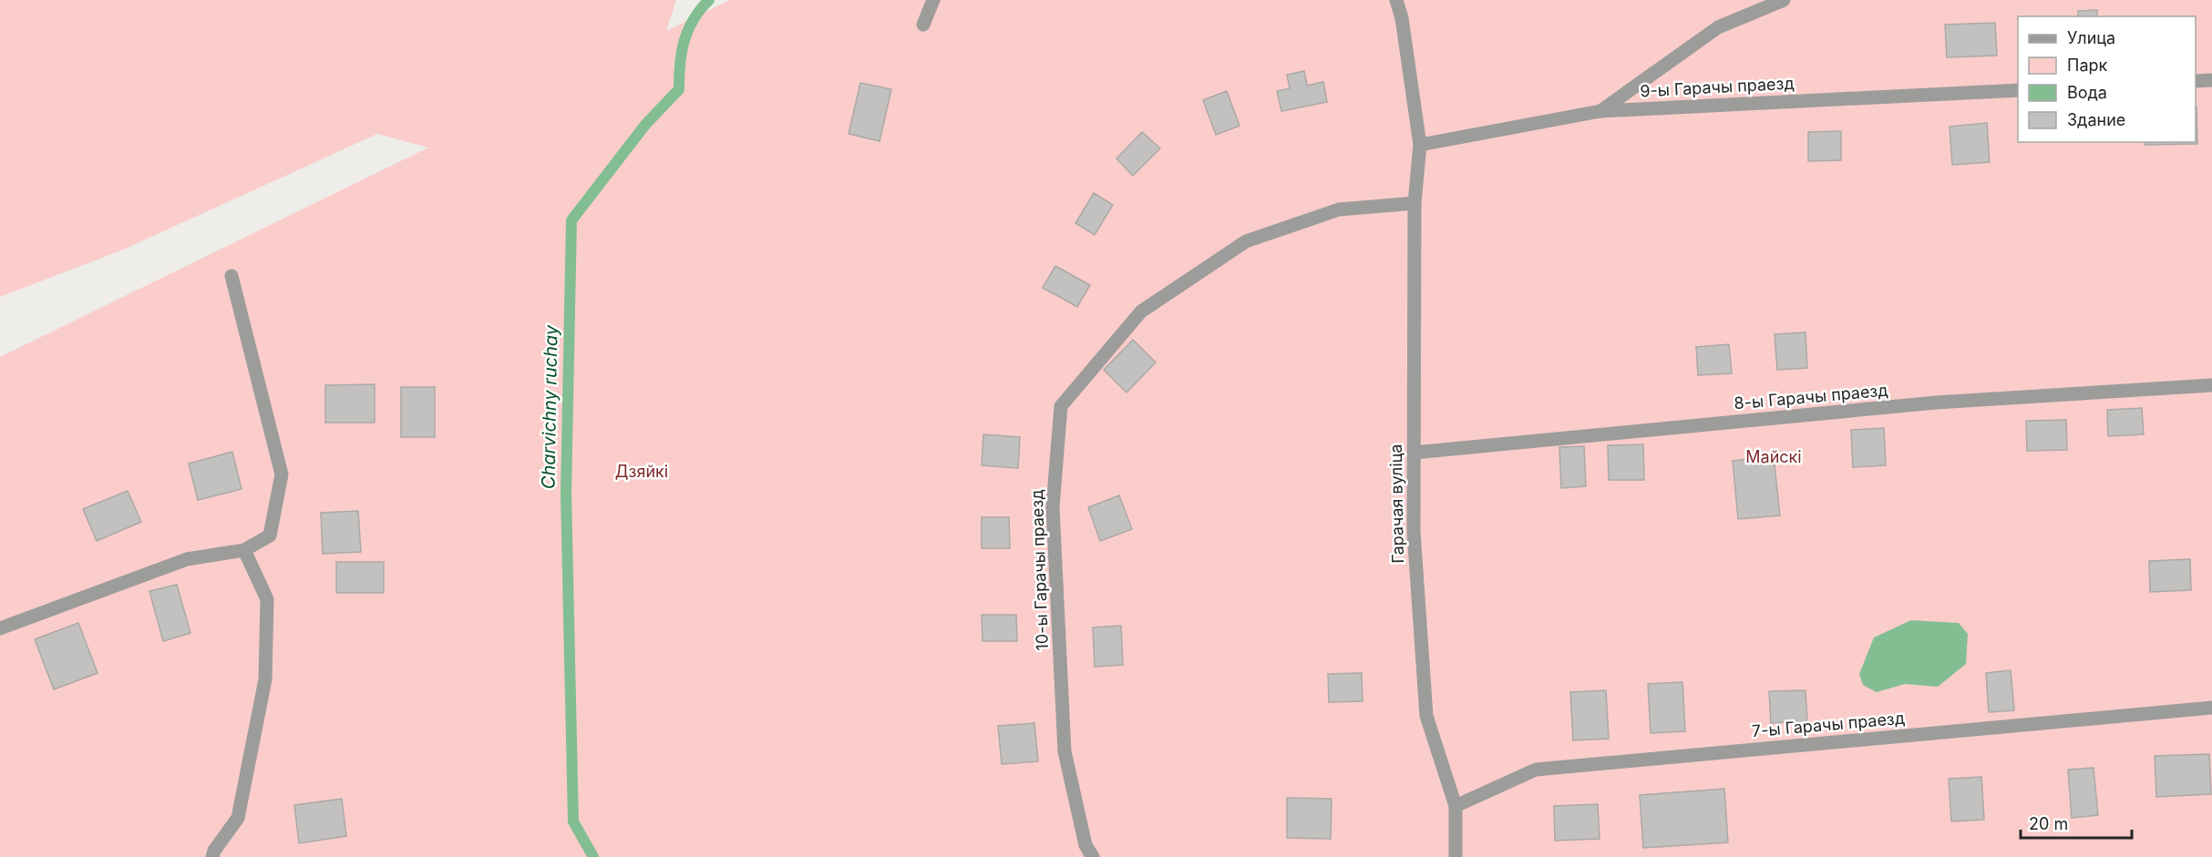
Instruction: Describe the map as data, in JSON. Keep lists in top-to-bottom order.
{
  "streets": {
    "street": [
      "9-ы Гарачы праезд",
      "8-ы Гарачы праезд",
      "Гарачая вуліца",
      "10-ы Гарачы праезд",
      "7-ы Гарачы праезд"
    ]
  },
  "crossings": [
    ["9-ы Гарачы праезд", "Гарачая вуліца"],
    ["8-ы Гарачы праезд", "Гарачая вуліца"],
    ["Гарачая вуліца", "10-ы Гарачы праезд"],
    ["Гарачая вуліца", "7-ы Гарачы праезд"]
  ],
  "water": ["Charvichny ruchay"],
  "parks": ["Майскі", "Дзяйкі"],
  "legend": [
    "Улица",
    "Парк",
    "Вода",
    "Здание"
  ],
  "scale_bar": "20 m"
}
